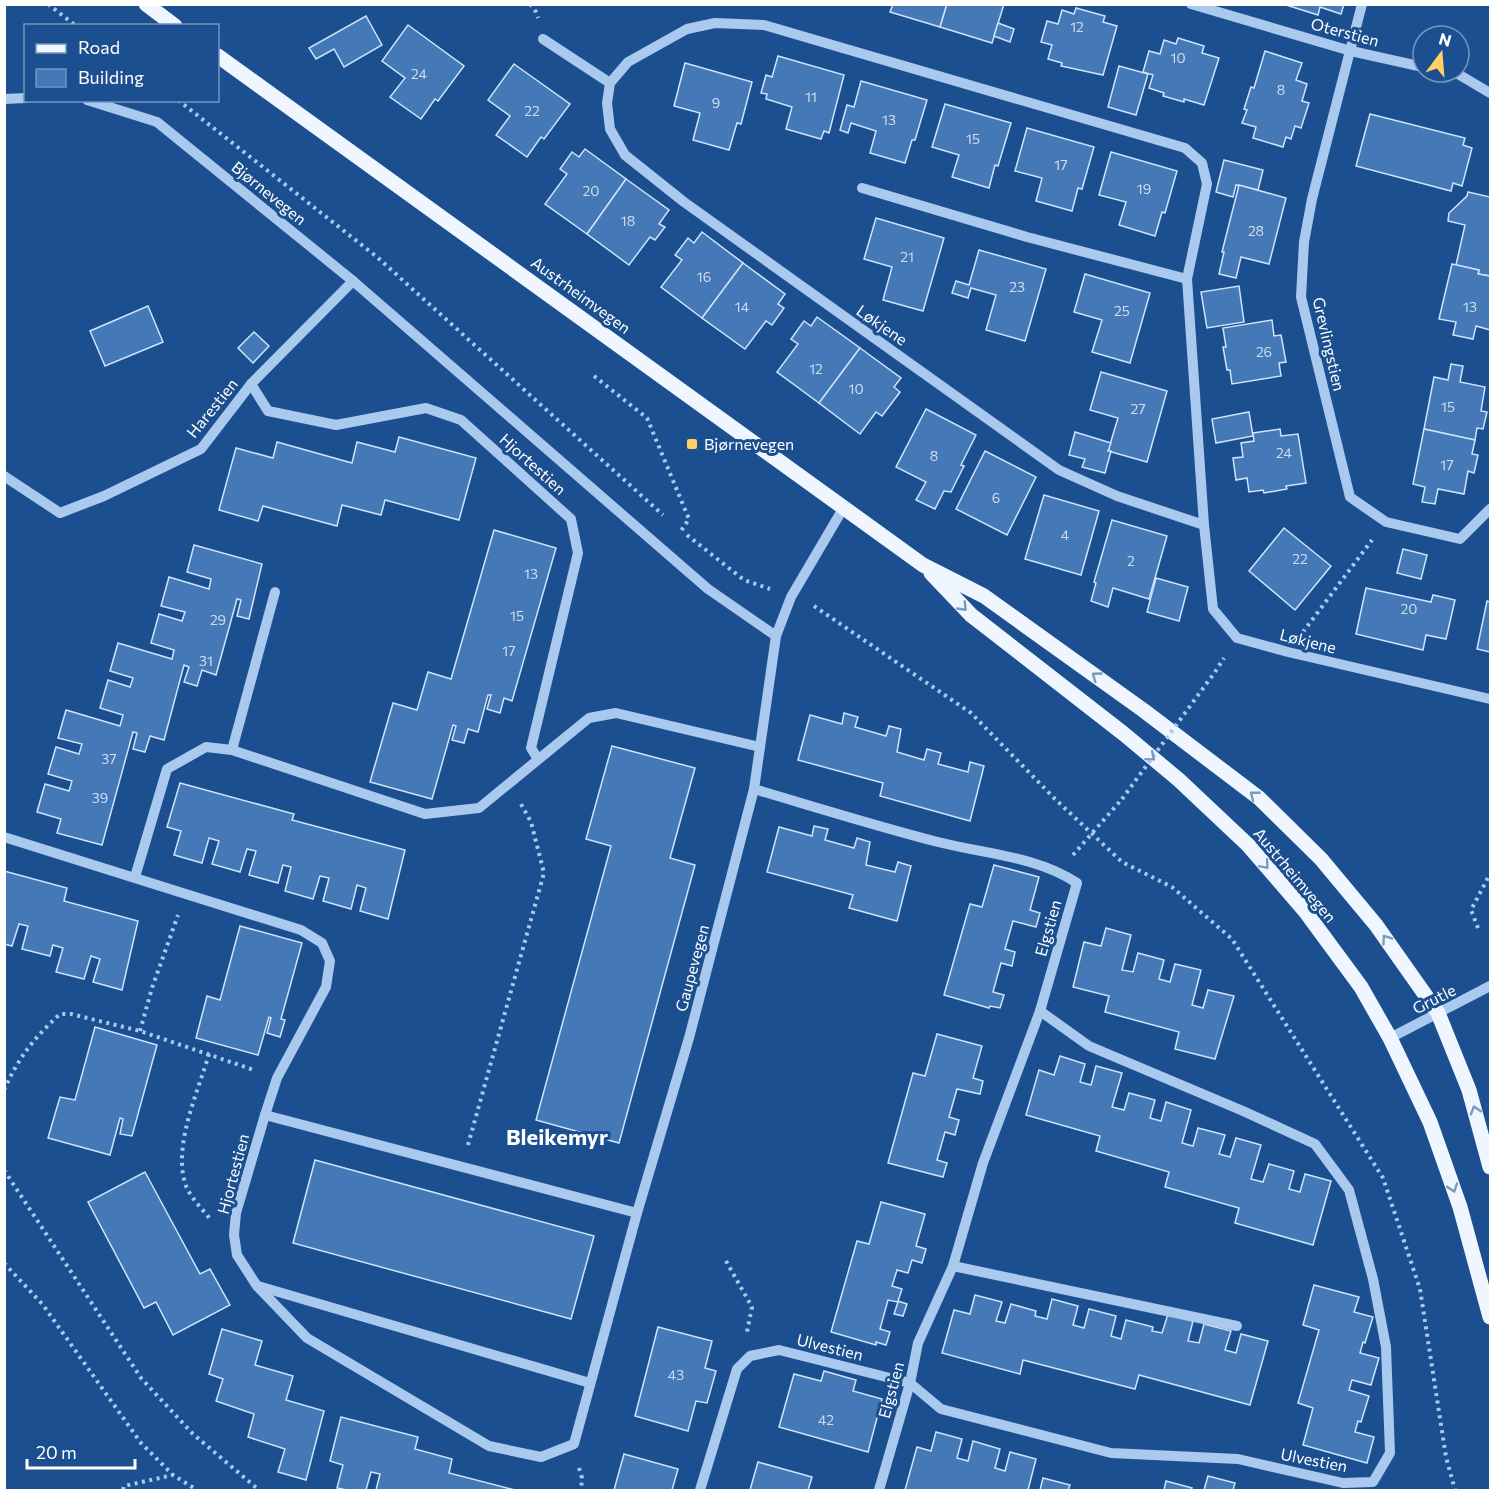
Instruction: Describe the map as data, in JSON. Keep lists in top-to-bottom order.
{
  "streets": {
    "main road": ["Austrheimvegen"],
    "street": [
      "Oterstien",
      "Bjørnevegen",
      "Løkjene",
      "Grevlingstien",
      "Harestien",
      "Hjortestien",
      "Elgstien",
      "Gaupevegen",
      "Grutle",
      "Ulvestien"
    ]
  },
  "crossings": [
    ["Oterstien", "Grevlingstien"],
    ["Bjørnevegen", "Harestien"],
    ["Bjørnevegen", "Gaupevegen"],
    ["Austrheimvegen", "Gaupevegen"],
    ["Austrheimvegen", "Grutle"],
    ["Harestien", "Hjortestien"],
    ["Hjortestien", "Gaupevegen"],
    ["Elgstien", "Gaupevegen"],
    ["Elgstien", "Ulvestien"]
  ],
  "districts": ["Bleikemyr"],
  "places": {
    "transit": ["Bjørnevegen"]
  },
  "house_numbers": [
    "12",
    "10",
    "24",
    "8",
    "11",
    "9",
    "22",
    "13",
    "15",
    "17",
    "19",
    "20",
    "18",
    "28",
    "21",
    "16",
    "23",
    "14",
    "13",
    "25",
    "26",
    "12",
    "10",
    "15",
    "27",
    "24",
    "8",
    "17",
    "6",
    "4",
    "22",
    "2",
    "13",
    "20",
    "15",
    "29",
    "17",
    "31",
    "37",
    "39",
    "43",
    "42"
  ],
  "legend": ["Road", "Building"],
  "scale_bar": "20 m",
  "north": "top"
}
